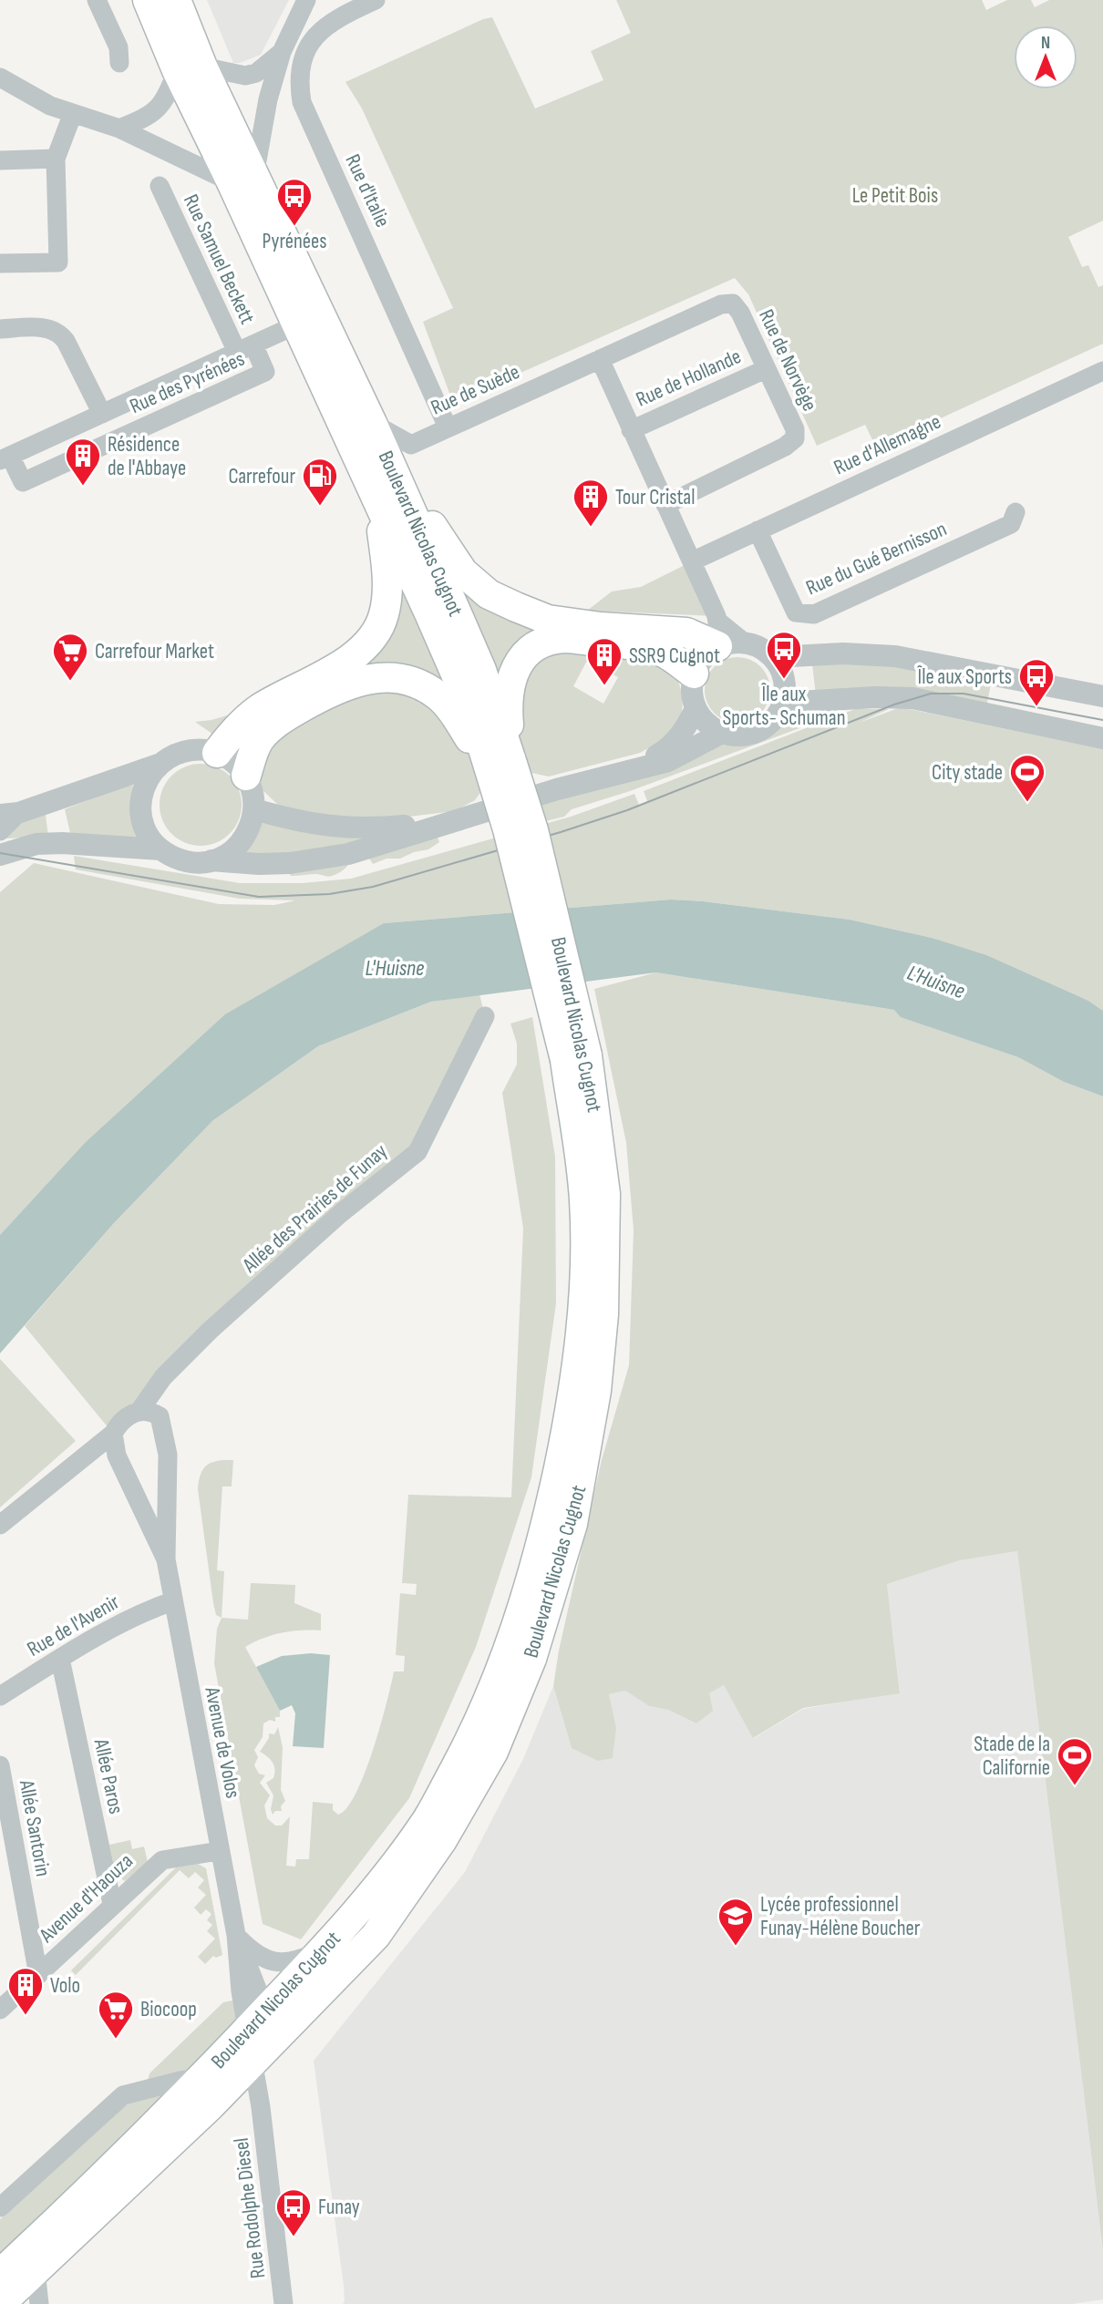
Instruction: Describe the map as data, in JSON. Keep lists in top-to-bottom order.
{
  "streets": {
    "main road": ["Boulevard Nicolas Cugnot"],
    "street": [
      "Rue d'Italie",
      "Rue Samuel Beckett",
      "Rue de Norvège",
      "Rue de Hollande",
      "Rue des Pyrénées",
      "Rue de Suède",
      "Rue d'Allemagne",
      "Rue du Gué Bernisson",
      "Allée des Prairies de Funay",
      "Rue de l'Avenir",
      "Avenue de Volos",
      "Allée Paros",
      "Allée Santorin",
      "Avenue d'Haouza",
      "Rue Rodolphe Diesel"
    ]
  },
  "crossings": [
    ["Rue d'Italie", "Rue de Suède"],
    ["Rue Samuel Beckett", "Rue des Pyrénées"],
    ["Rue de Norvège", "Rue de Hollande"],
    ["Rue de Norvège", "Rue de Suède"],
    ["Rue des Pyrénées", "Boulevard Nicolas Cugnot"],
    ["Rue de Suède", "Boulevard Nicolas Cugnot"],
    ["Rue d'Allemagne", "Rue du Gué Bernisson"],
    ["Boulevard Nicolas Cugnot", "Avenue de Volos"],
    ["Rue de l'Avenir", "Avenue de Volos"],
    ["Rue de l'Avenir", "Allée Paros"],
    ["Avenue de Volos", "Avenue d'Haouza"],
    ["Avenue de Volos", "Rue Rodolphe Diesel"],
    ["Allée Paros", "Avenue d'Haouza"],
    ["Allée Santorin", "Avenue d'Haouza"]
  ],
  "water": ["L'Huisne"],
  "parks": ["Le Petit Bois"],
  "places": {
    "bus stop": [
      "Pyrénées",
      "Île aux Sports- Schuman",
      "Île aux Sports",
      "Funay"
    ],
    "building": [
      "Résidence de l'Abbaye",
      "Tour Cristal",
      "SSR9 Cugnot",
      "Volo"
    ],
    "fuel station": ["Carrefour"],
    "supermarket": ["Carrefour Market", "Biocoop"],
    "sports": ["City stade", "Stade de la Californie"],
    "school or university": ["Lycée professionnel Funay-Hélène Boucher"]
  },
  "north": "top"
}
